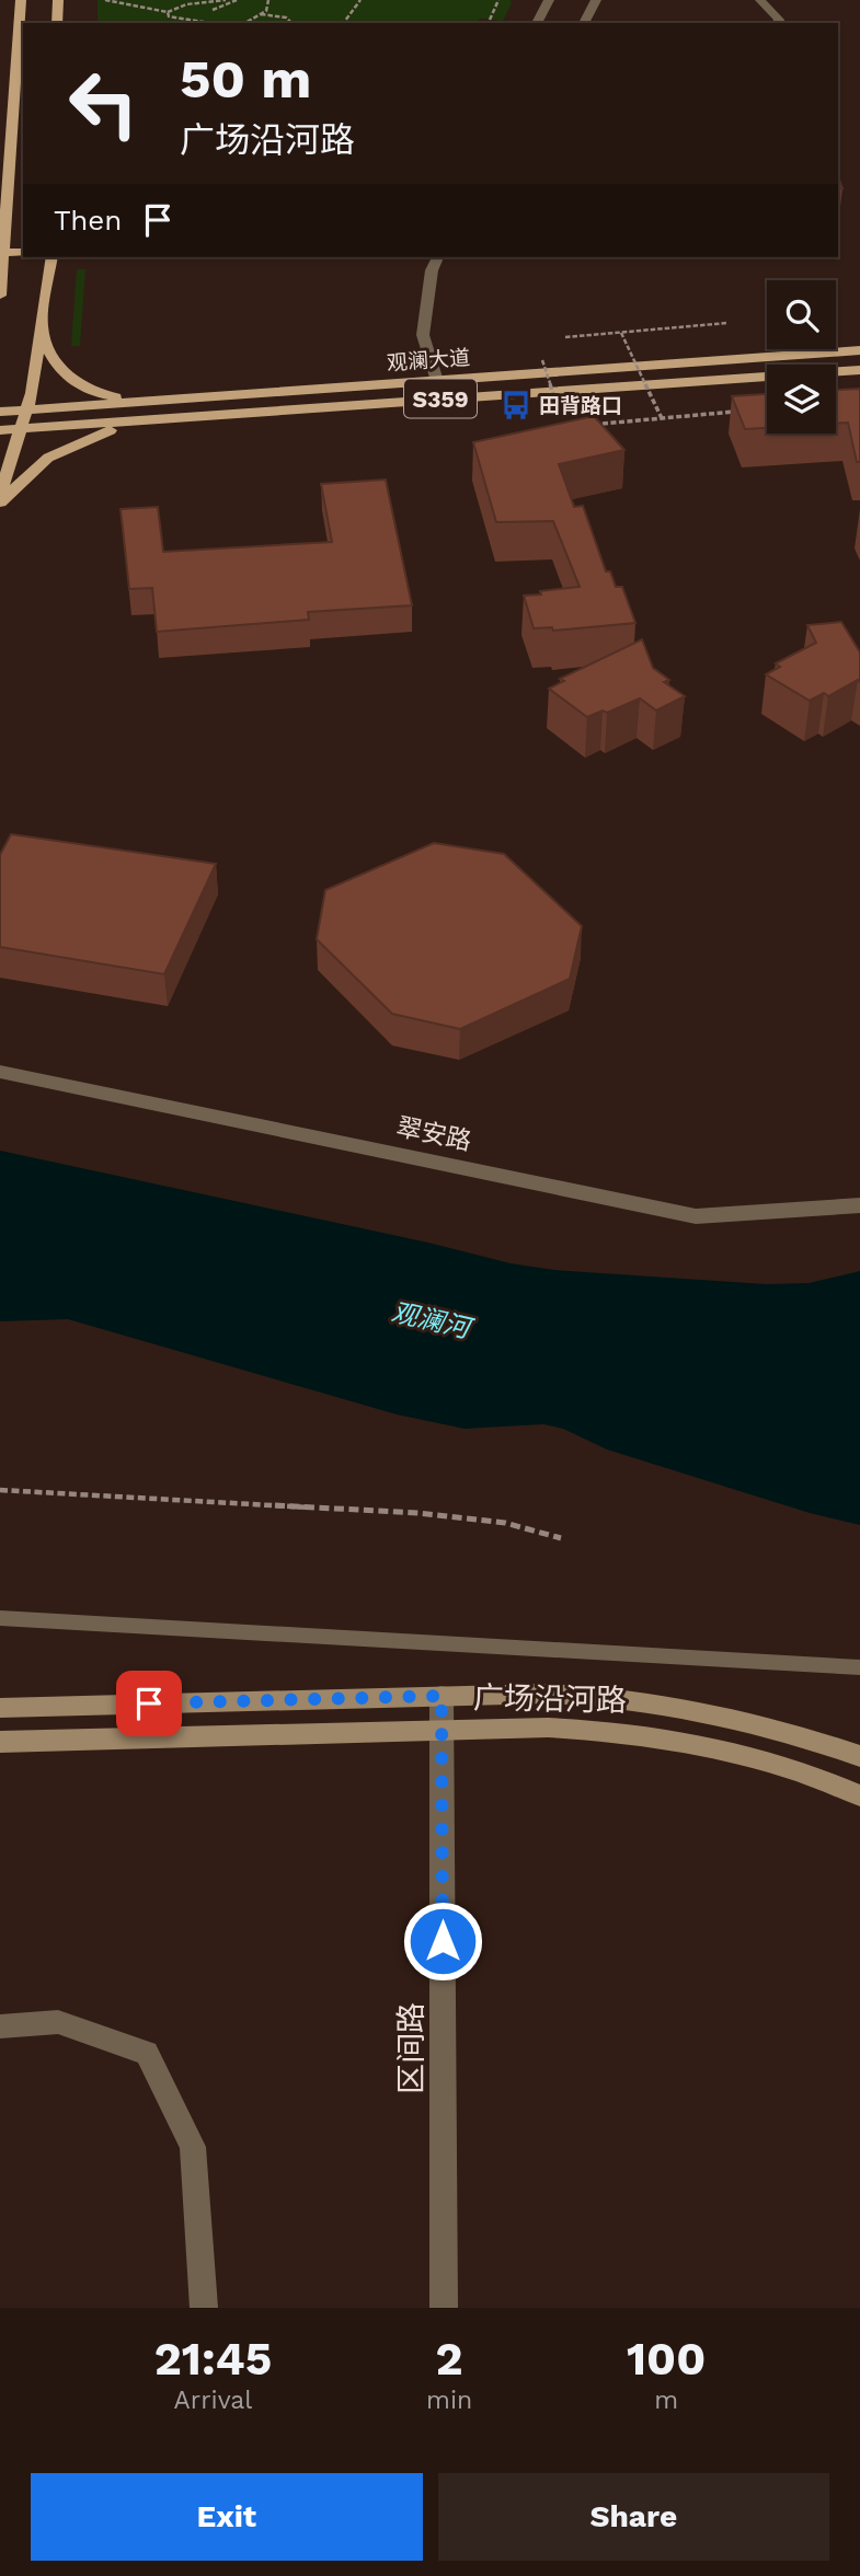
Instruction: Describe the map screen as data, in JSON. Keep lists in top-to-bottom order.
{
  "streets": {
    "main road": ["观澜大道", "S359"],
    "street": ["翠安路", "广场沿河路", "区间路"]
  },
  "crossings": [
    ["广场沿河路", "区间路"]
  ],
  "water": ["观澜河"],
  "places": {
    "bus stop": ["田背路口"]
  },
  "page": {
    "turn": ["50 m", "广场沿河路"],
    "then": "Then",
    "eta": [
      "21:45",
      "Arrival",
      "2",
      "min",
      "100",
      "m"
    ],
    "buttons": ["Exit", "Share"]
  }
}
